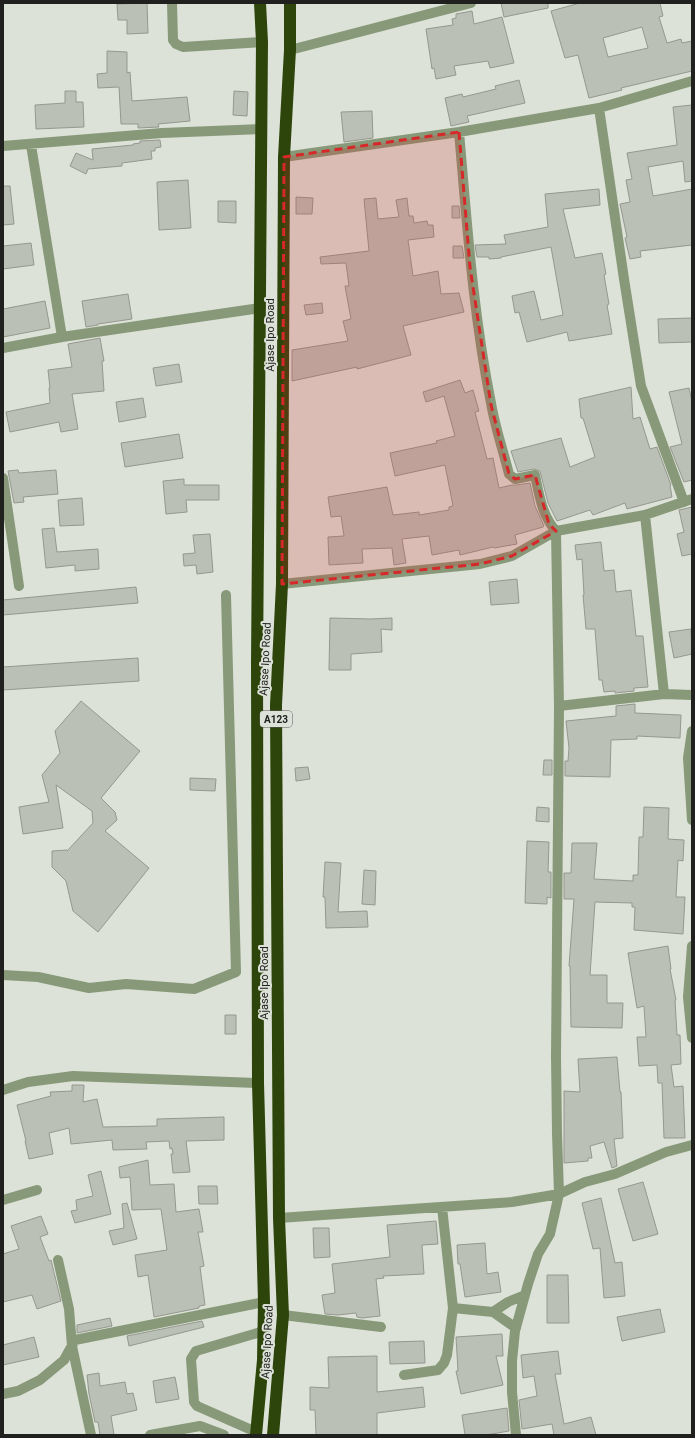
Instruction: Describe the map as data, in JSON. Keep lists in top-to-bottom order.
{
  "streets": {
    "highway": ["Ajase Ipo Road", "A123"]
  }
}
